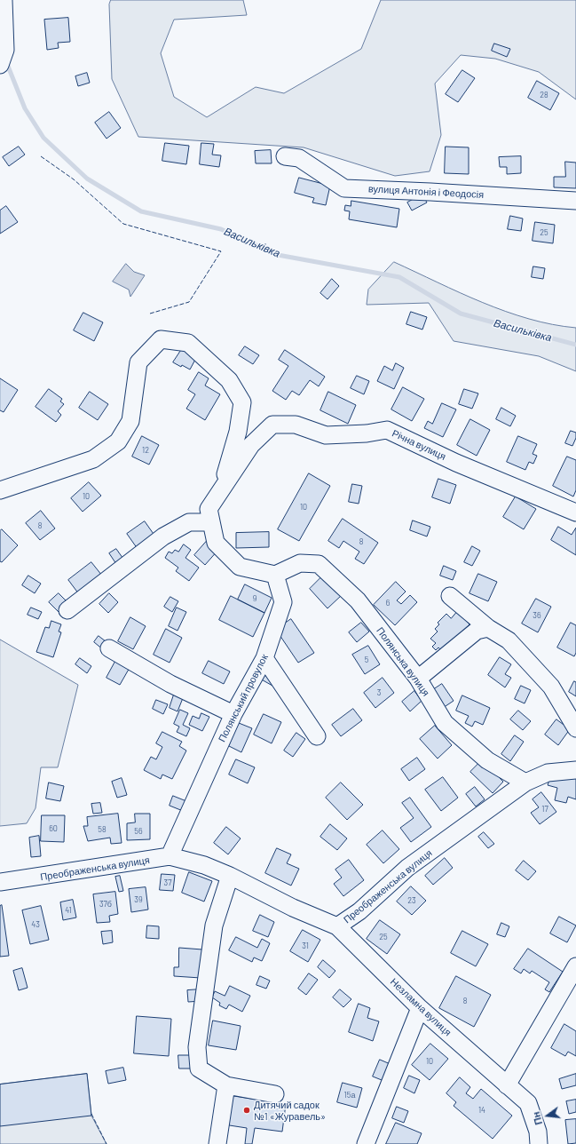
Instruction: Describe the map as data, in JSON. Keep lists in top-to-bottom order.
{
  "streets": {
    "street": [
      "вулиця Антонія і Феодосія",
      "Річна вулиця",
      "Полянська вулиця",
      "Полянський провулок",
      "Преображенська вулиця",
      "Незламна вулиця"
    ]
  },
  "crossings": [
    ["Річна вулиця", "Полянська вулиця"],
    ["Річна вулиця", "Полянський провулок"],
    ["Полянська вулиця", "Полянський провулок"],
    ["Полянська вулиця", "Преображенська вулиця"],
    ["Полянський провулок", "Преображенська вулиця"],
    ["Преображенська вулиця", "Незламна вулиця"]
  ],
  "water": ["Васильківка"],
  "places": ["Дитячий садок №1 «Журавель»"],
  "house_numbers": [
    "28",
    "25",
    "12",
    "10",
    "10",
    "8",
    "8",
    "9",
    "6",
    "36",
    "5",
    "3",
    "17",
    "60",
    "58",
    "56",
    "37",
    "39",
    "23",
    "37б",
    "41",
    "43",
    "25",
    "31",
    "8",
    "10",
    "15а",
    "14"
  ],
  "north": "left"
}
